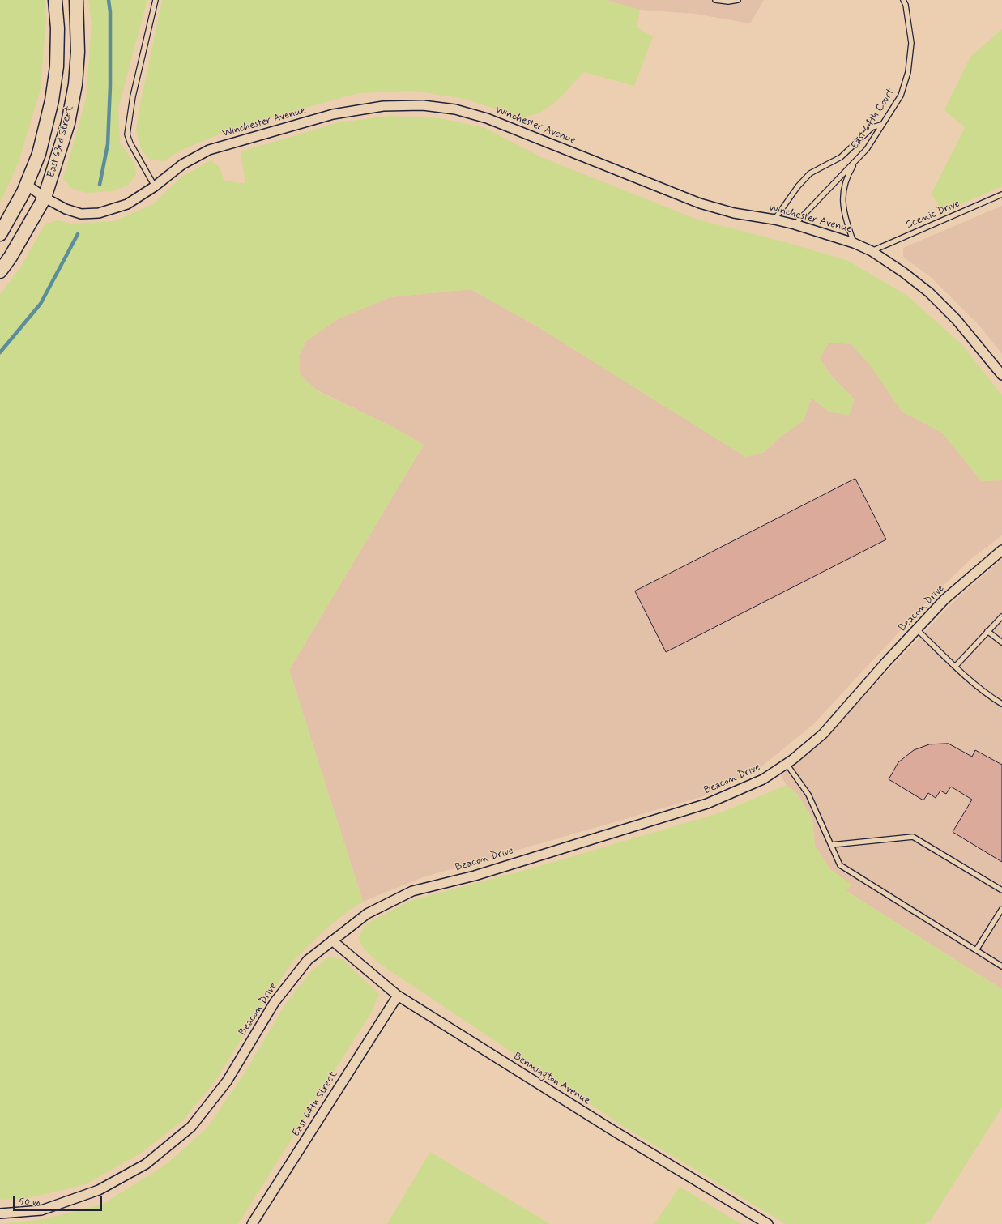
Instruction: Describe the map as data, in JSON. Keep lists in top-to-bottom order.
{
  "streets": {
    "main road": ["East 63rd Street"],
    "street": [
      "Winchester Avenue",
      "Beacon Drive",
      "Bennington Avenue",
      "East 64th Street"
    ],
    "lane": ["East 64th Court", "Scenic Drive"]
  },
  "crossings": [
    ["East 64th Court", "Winchester Avenue"],
    ["Winchester Avenue", "East 63rd Street"],
    ["Winchester Avenue", "Scenic Drive"],
    ["Beacon Drive", "Bennington Avenue"],
    ["Bennington Avenue", "East 64th Street"]
  ],
  "scale_bar": "50 m"
}
